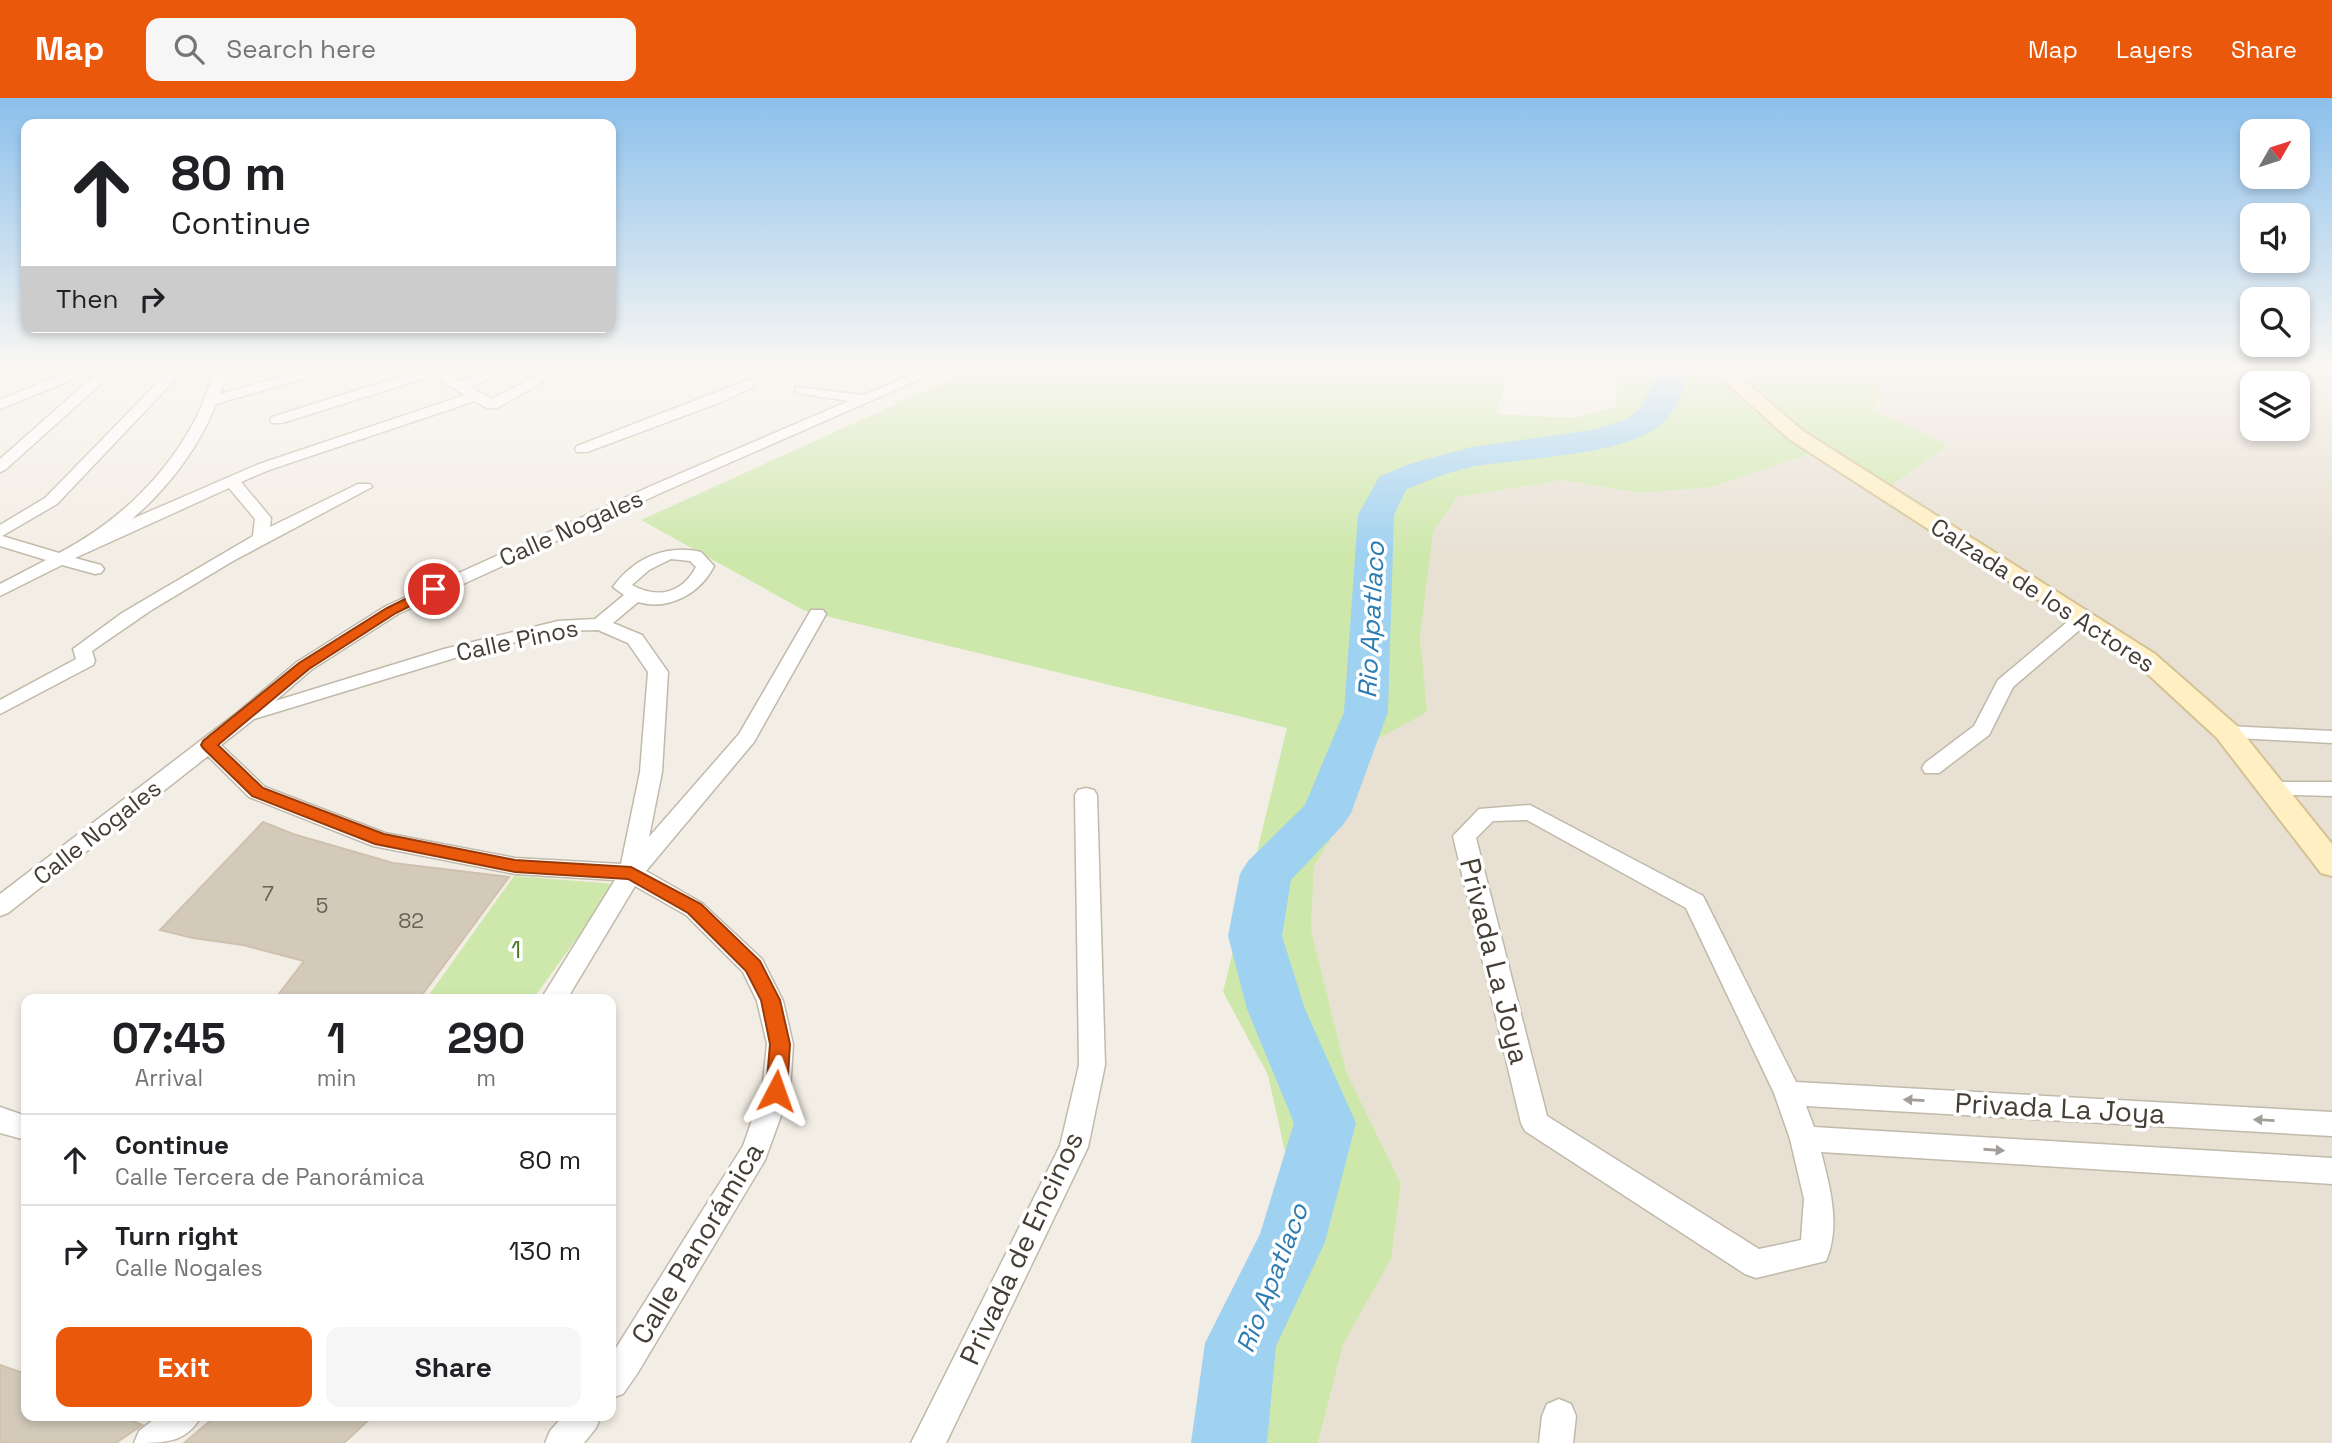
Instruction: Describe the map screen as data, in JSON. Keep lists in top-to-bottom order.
{
  "streets": {
    "street": [
      "Calle Nogales",
      "Calzada de los Actores",
      "Calle Pinos",
      "Privada La Joya",
      "Calle Panorámica",
      "Privada de Encinos"
    ]
  },
  "crossings": [
    ["Calle Nogales", "Calle Pinos"],
    ["Calle Pinos", "Calle Panorámica"]
  ],
  "water": ["Rio Apatlaco"],
  "parks": ["1"],
  "house_numbers": ["7", "5", "82"],
  "north": "top right",
  "page": {
    "header": "Map",
    "search": "Search here",
    "nav": ["Map", "Layers", "Share"],
    "turn": ["80 m", "Continue"],
    "then": "Then",
    "eta": [
      "07:45",
      "Arrival",
      "1",
      "min",
      "290",
      "m"
    ],
    "list": [
      {
        "name": "Continue",
        "note": "Calle Tercera de Panorámica",
        "value": "80 m"
      },
      {
        "name": "Turn right",
        "note": "Calle Nogales",
        "value": "130 m"
      }
    ],
    "buttons": ["Exit", "Share"]
  }
}
